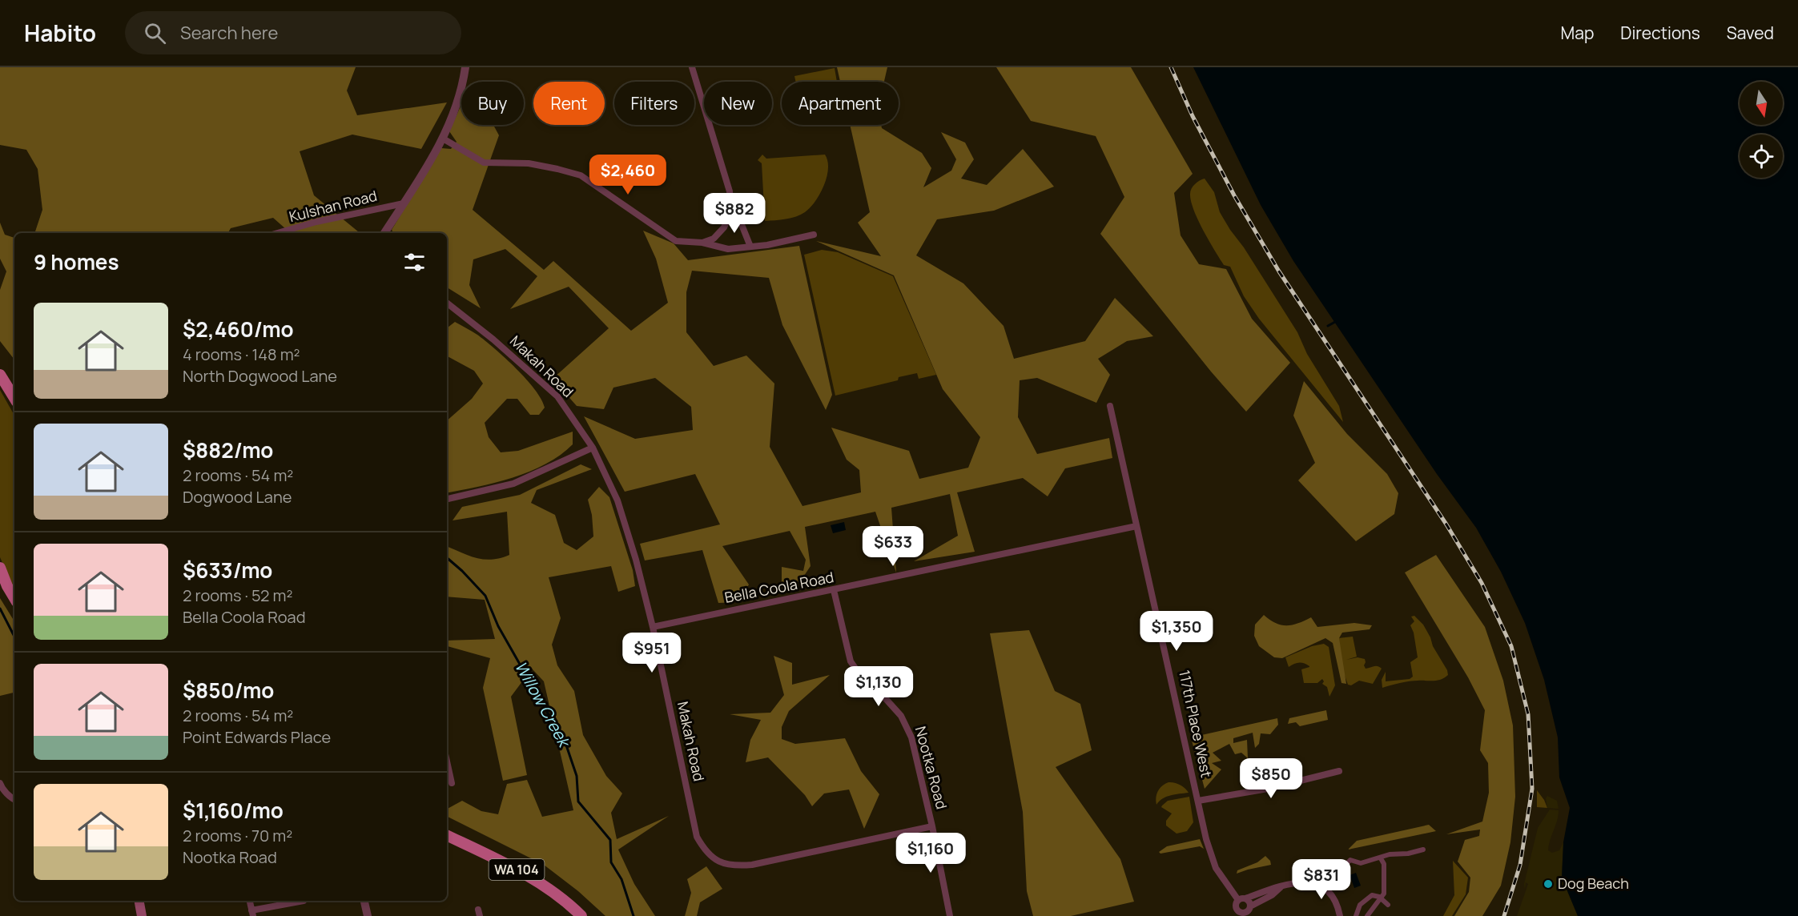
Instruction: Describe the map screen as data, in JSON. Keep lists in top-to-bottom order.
{
  "streets": {
    "main road": ["WA 104"],
    "street": [
      "Kulshan Road",
      "Makah Road",
      "Bella Coola Road",
      "117th Place West",
      "Nootka Road"
    ]
  },
  "crossings": [
    ["Makah Road", "Bella Coola Road"],
    ["Makah Road", "Nootka Road"],
    ["Bella Coola Road", "117th Place West"],
    ["Bella Coola Road", "Nootka Road"]
  ],
  "water": ["Willow Creek"],
  "places": ["Dog Beach"],
  "north": "bottom",
  "page": {
    "header": "Habito",
    "search": "Search here",
    "nav": ["Map", "Directions", "Saved"],
    "chip": [
      "Buy",
      "Rent",
      "Filters",
      "New",
      "Apartment"
    ],
    "price": [
      "$2,460",
      "$882",
      "$633",
      "$1,350",
      "$951",
      "$1,130",
      "$850",
      "$1,160",
      "$831"
    ],
    "heading": "9 homes",
    "list": [
      {
        "name": "$2,460/mo",
        "note": "4 rooms · 148 m² · North Dogwood Lane"
      },
      {
        "name": "$882/mo",
        "note": "2 rooms · 54 m² · Dogwood Lane"
      },
      {
        "name": "$633/mo",
        "note": "2 rooms · 52 m² · Bella Coola Road"
      },
      {
        "name": "$850/mo",
        "note": "2 rooms · 54 m² · Point Edwards Place"
      },
      {
        "name": "$1,160/mo",
        "note": "2 rooms · 70 m² · Nootka Road"
      }
    ]
  }
}
